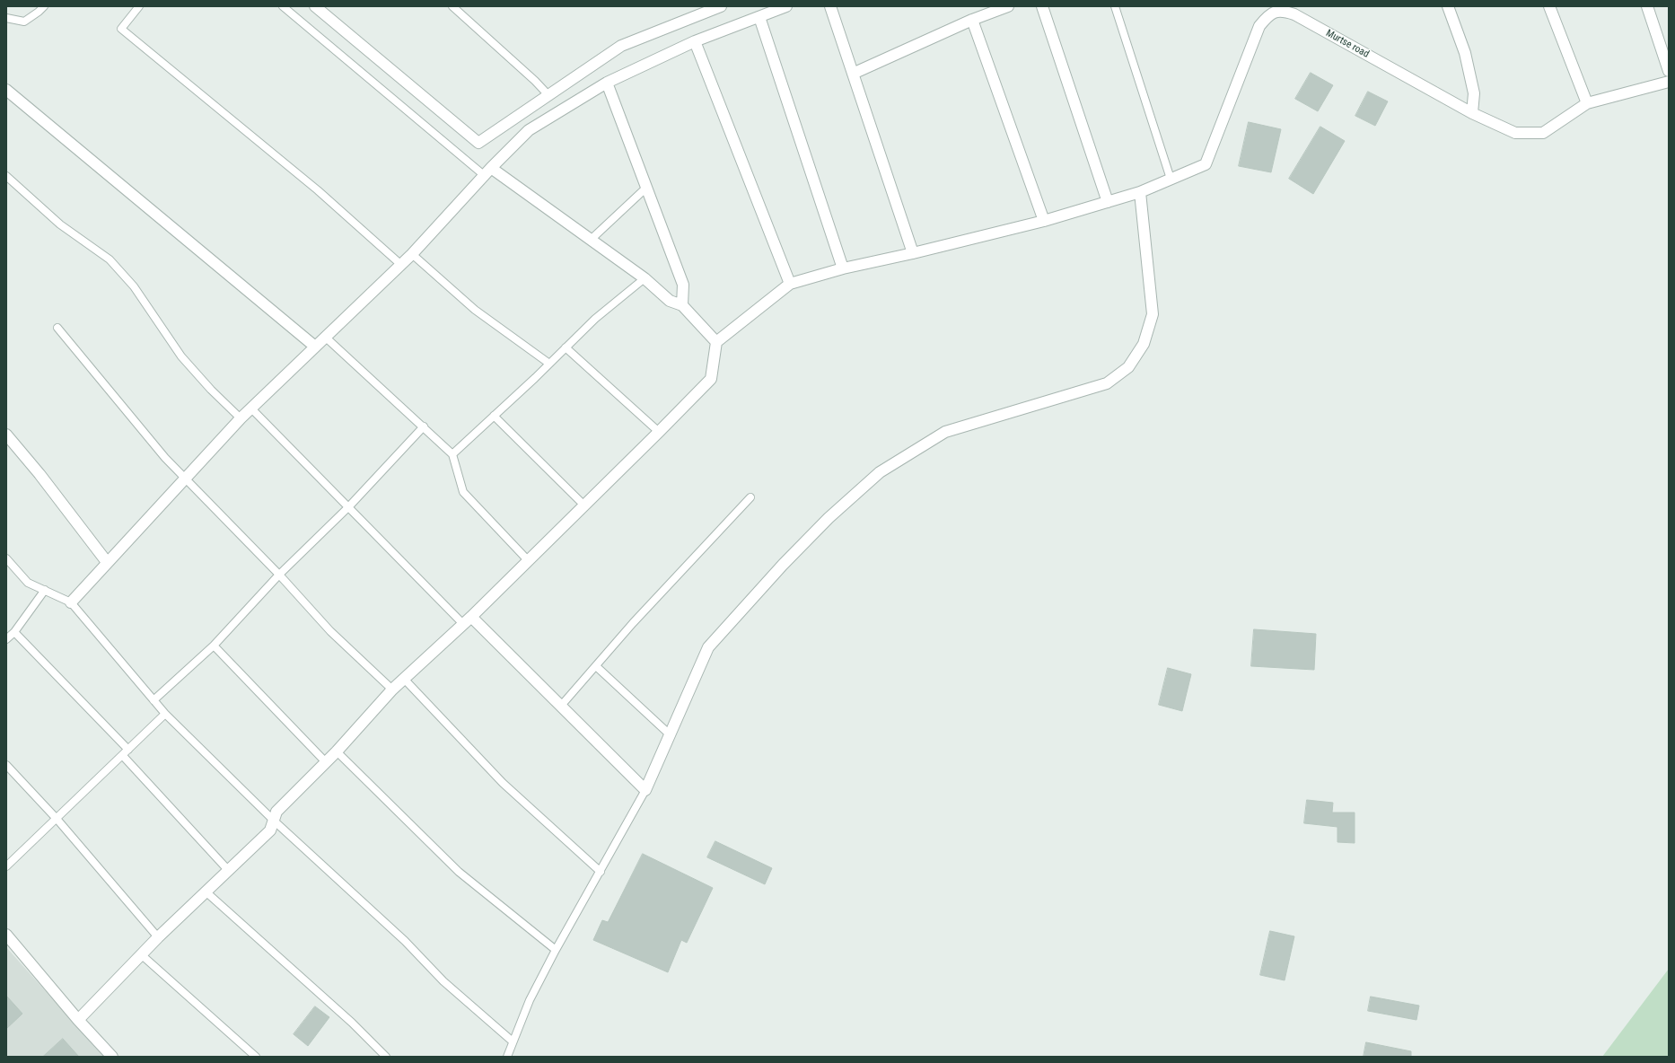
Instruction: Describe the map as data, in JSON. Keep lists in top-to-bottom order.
{
  "streets": {
    "street": ["Murtse road"]
  }
}
